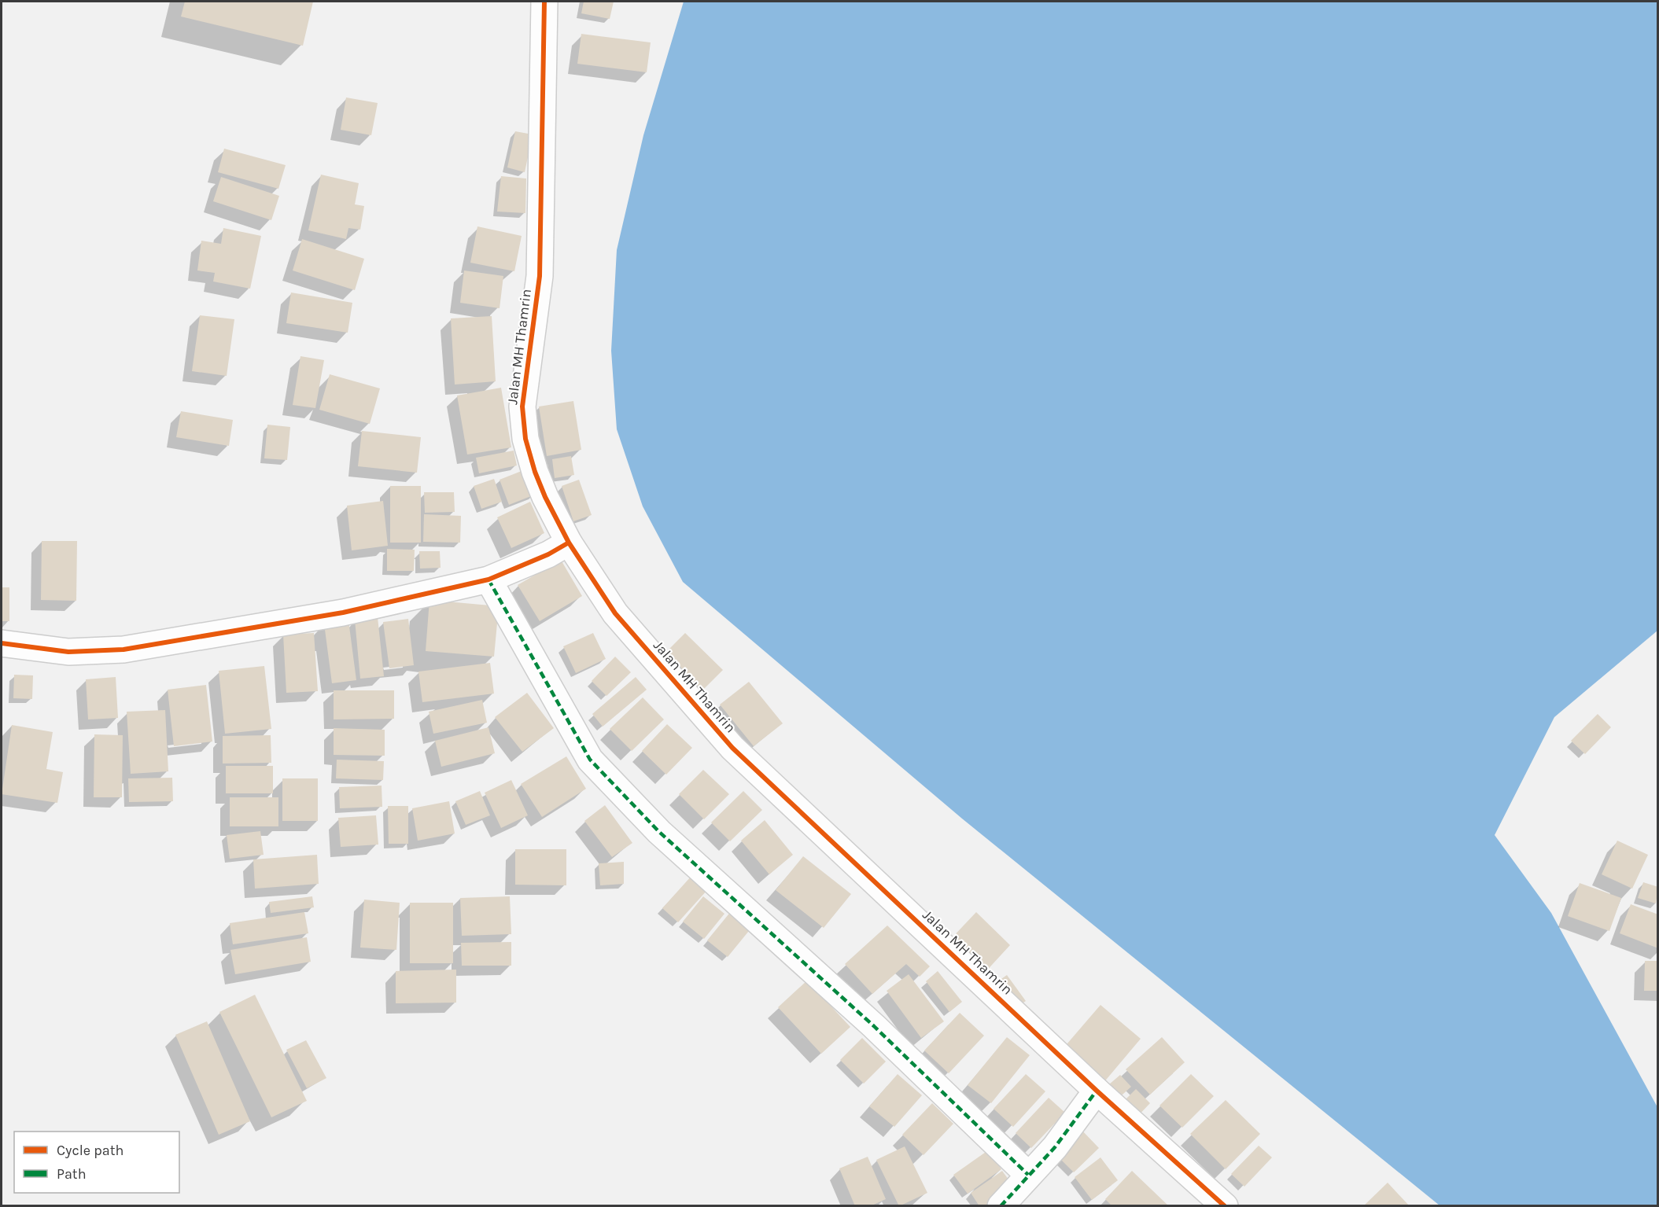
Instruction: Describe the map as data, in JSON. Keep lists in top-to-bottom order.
{
  "streets": {
    "street": ["Jalan MH Thamrin"]
  },
  "legend": ["Cycle path", "Path"]
}
